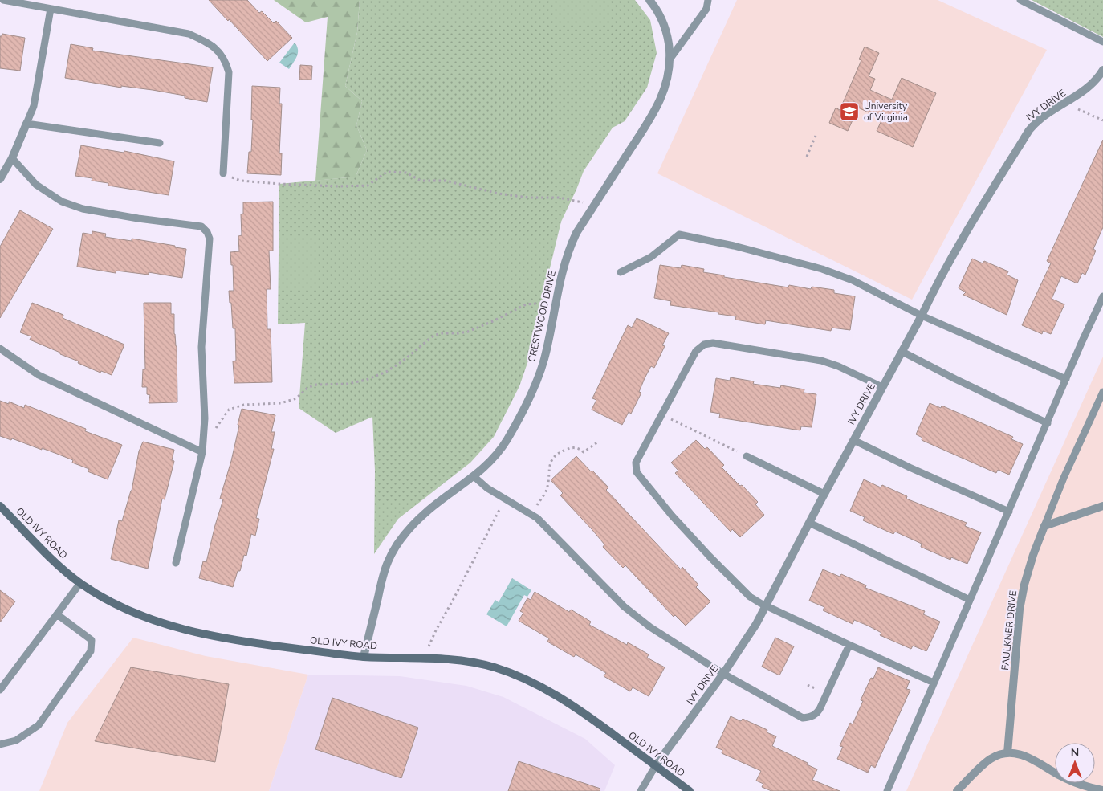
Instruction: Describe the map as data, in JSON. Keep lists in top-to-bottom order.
{
  "streets": {
    "street": [
      "IVY DRIVE",
      "CRESTWOOD DRIVE",
      "OLD IVY ROAD",
      "FAULKNER DRIVE"
    ]
  },
  "crossings": [
    ["IVY DRIVE", "OLD IVY ROAD"],
    ["CRESTWOOD DRIVE", "OLD IVY ROAD"]
  ],
  "places": {
    "school or university": ["University of Virginia"]
  },
  "north": "top"
}
